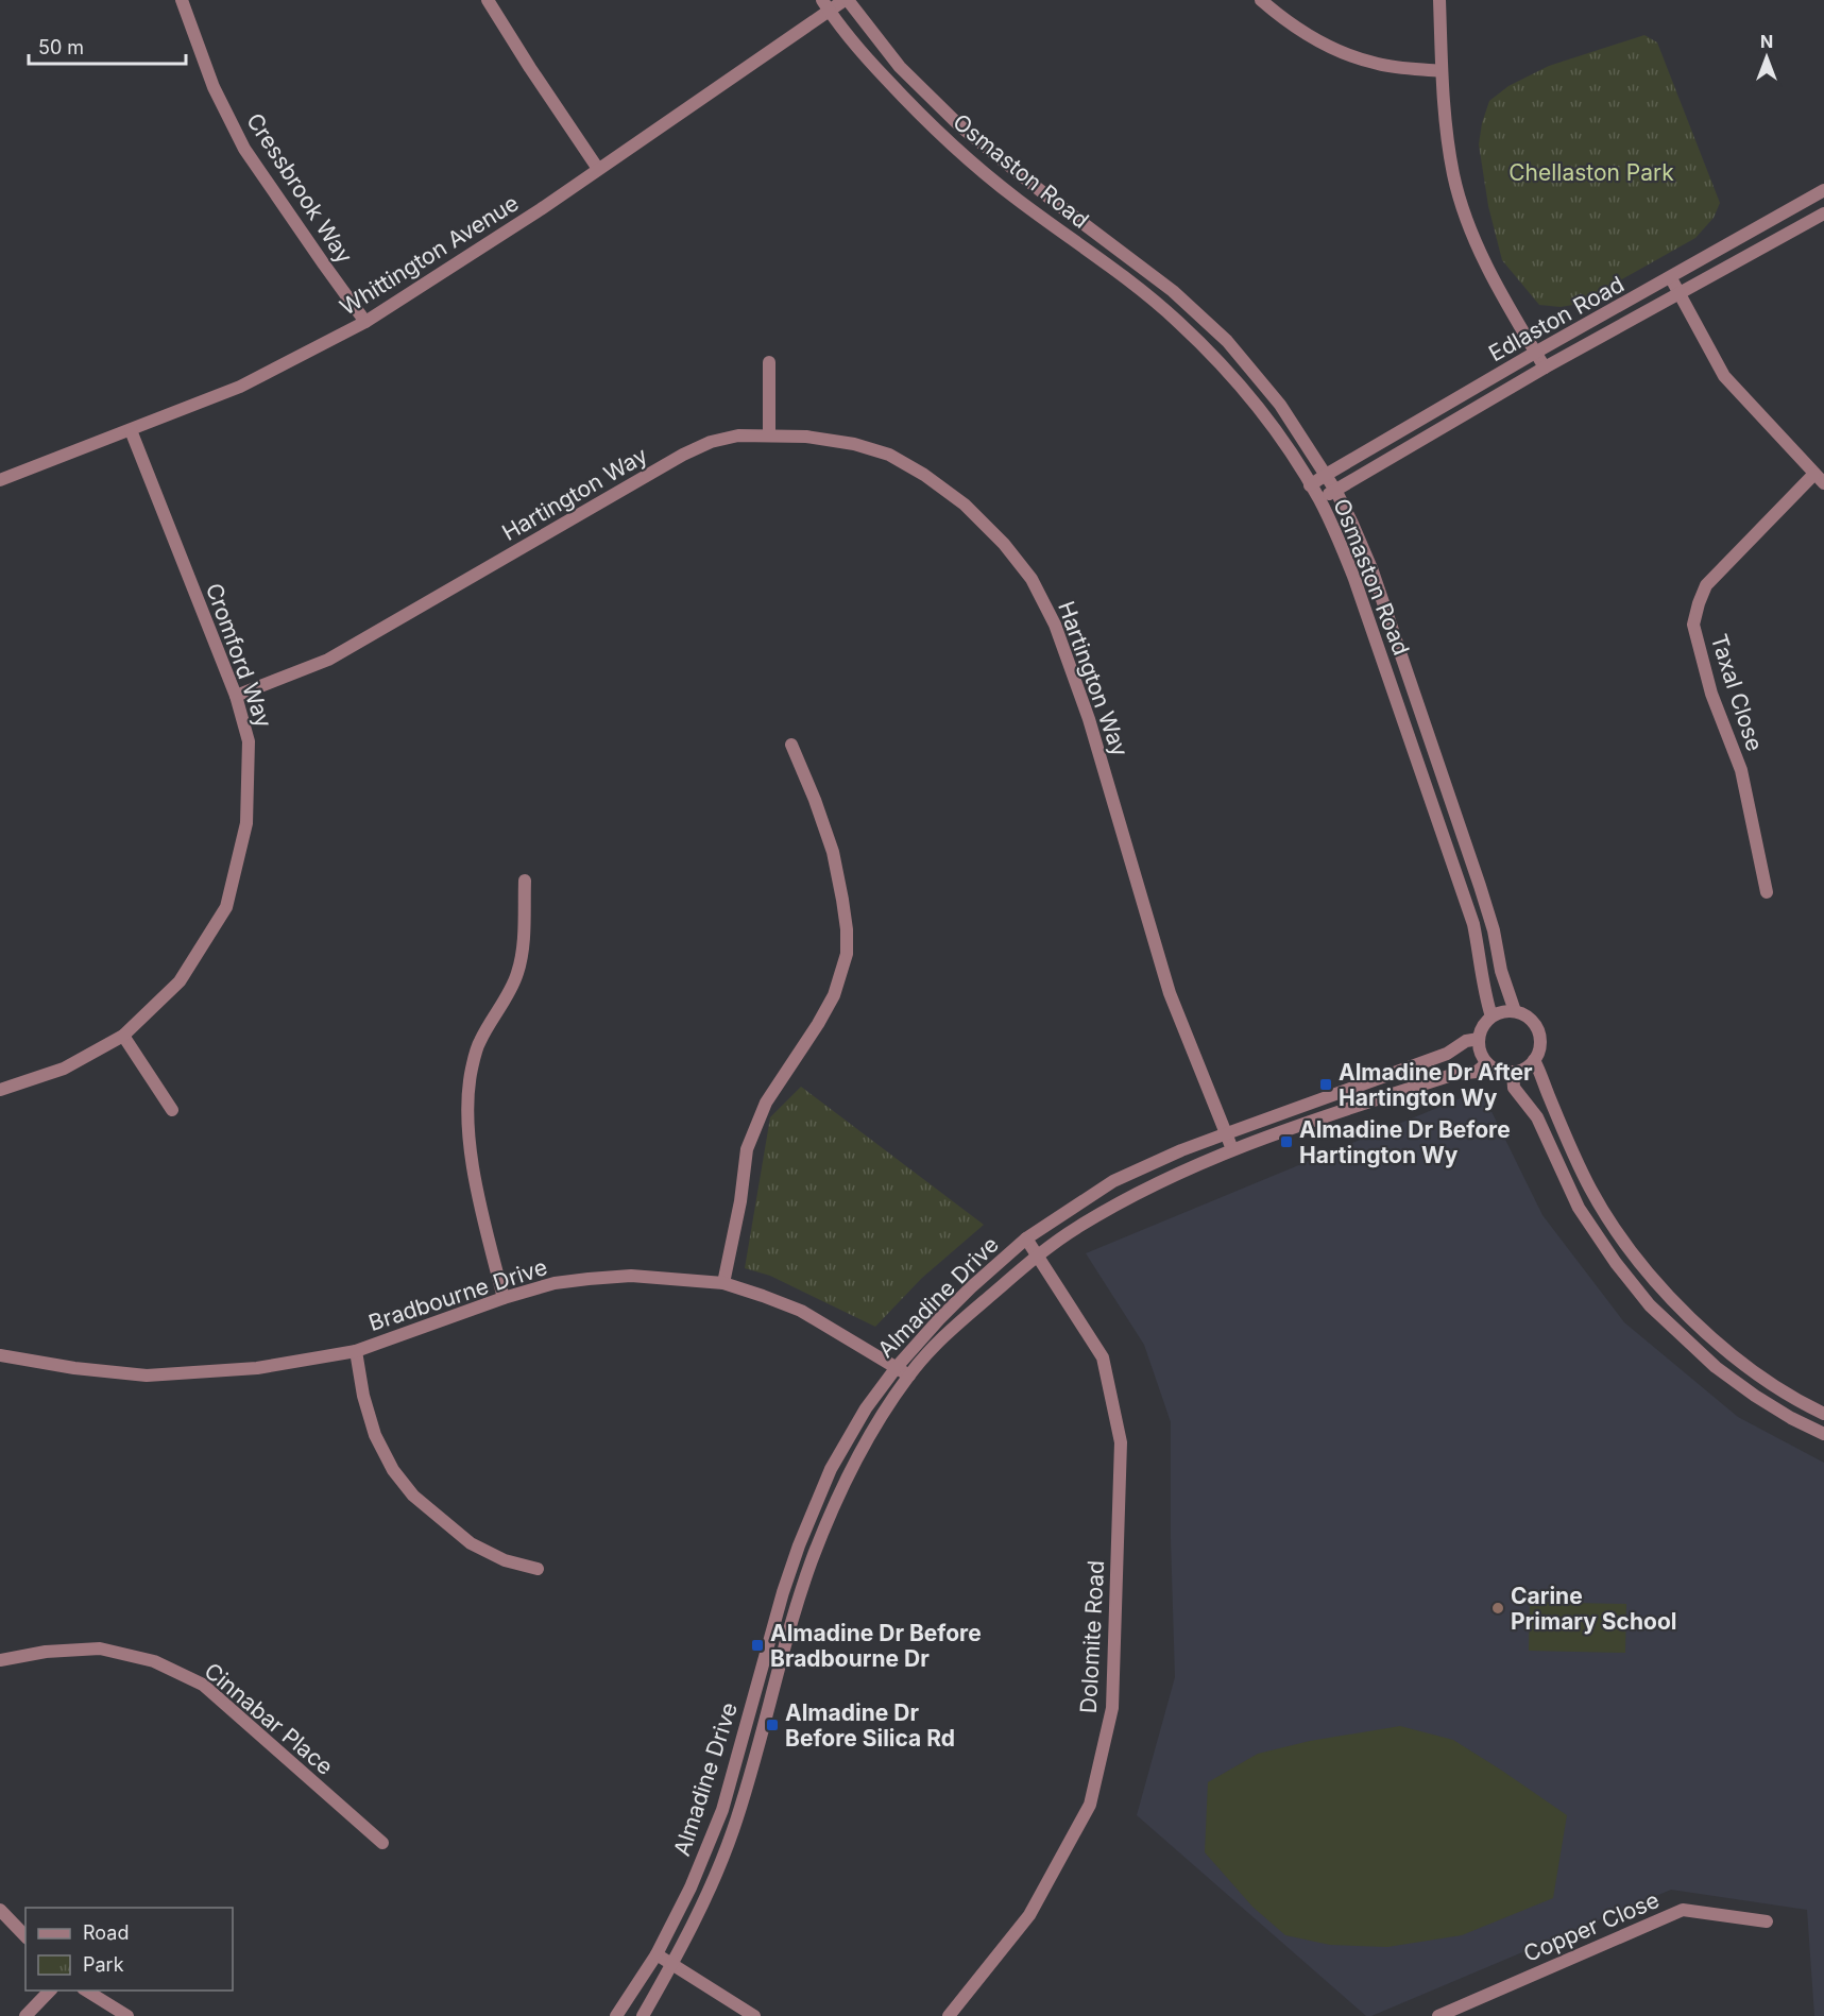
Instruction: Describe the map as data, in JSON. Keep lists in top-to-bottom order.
{
  "streets": {
    "street": [
      "Osmaston Road",
      "Cressbrook Way",
      "Whittington Avenue",
      "Edlaston Road",
      "Hartington Way",
      "Cromford Way",
      "Taxal Close",
      "Bradbourne Drive",
      "Almadine Drive",
      "Dolomite Road",
      "Cinnabar Place",
      "Copper Close"
    ]
  },
  "crossings": [
    ["Osmaston Road", "Whittington Avenue"],
    ["Osmaston Road", "Edlaston Road"],
    ["Osmaston Road", "Almadine Drive"],
    ["Cressbrook Way", "Whittington Avenue"],
    ["Whittington Avenue", "Cromford Way"],
    ["Hartington Way", "Cromford Way"],
    ["Hartington Way", "Almadine Drive"],
    ["Bradbourne Drive", "Almadine Drive"],
    ["Almadine Drive", "Dolomite Road"]
  ],
  "parks": ["Chellaston Park"],
  "places": {
    "transit": [
      "Almadine Dr After Hartington Wy",
      "Almadine Dr Before Hartington Wy",
      "Almadine Dr Before Bradbourne Dr",
      "Almadine Dr Before Silica Rd"
    ],
    "other": ["Carine Primary School"]
  },
  "legend": ["Road", "Park"],
  "scale_bar": "50 m",
  "north": "top"
}
